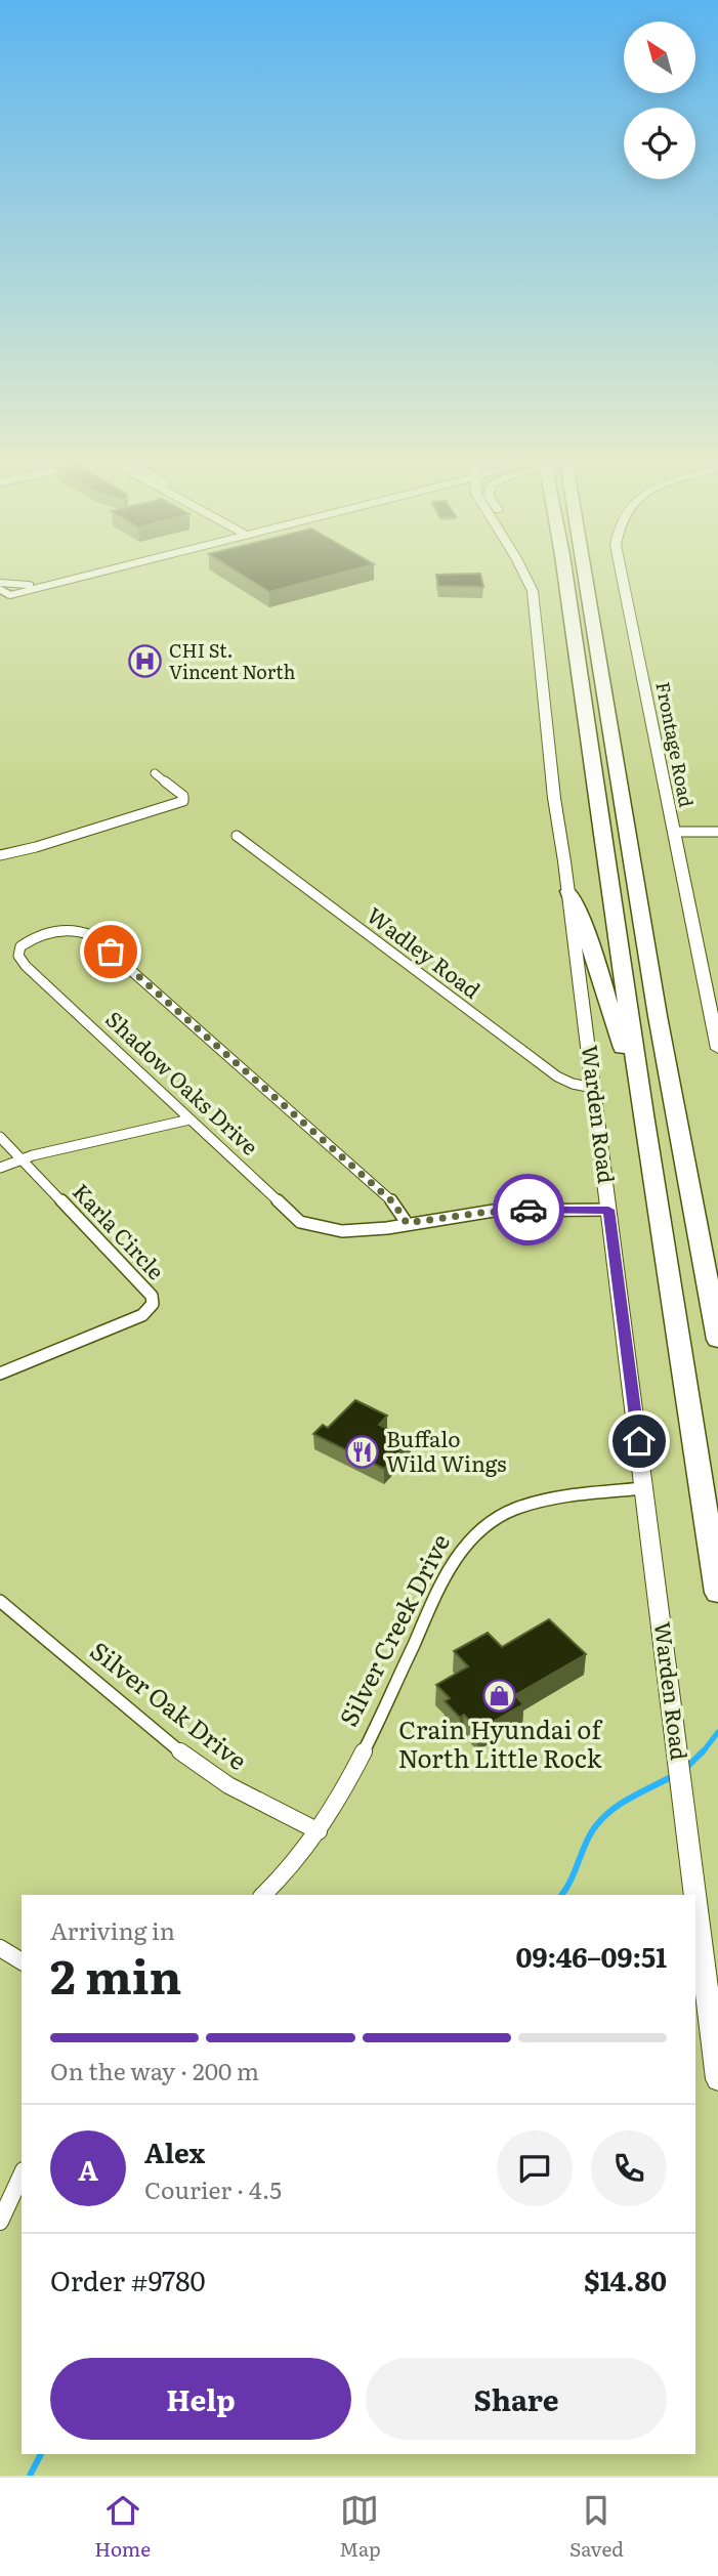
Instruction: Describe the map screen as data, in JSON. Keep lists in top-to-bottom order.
{
  "streets": {
    "main road": ["Frontage Road", "Warden Road"],
    "street": [
      "Wadley Road",
      "Shadow Oaks Drive",
      "Karla Circle",
      "Silver Creek Drive",
      "Silver Oak Drive"
    ]
  },
  "crossings": [
    ["Wadley Road", "Warden Road"],
    ["Shadow Oaks Drive", "Warden Road"],
    ["Warden Road", "Silver Creek Drive"],
    ["Silver Creek Drive", "Silver Oak Drive"]
  ],
  "places": {
    "hospital": ["CHI St. Vincent North"],
    "restaurant": ["Buffalo Wild Wings"],
    "shop": ["Crain Hyundai of North Little Rock"]
  },
  "north": "top left",
  "page": {
    "heading": ["2 min", "Arriving in", "09:46–09:51"],
    "panel": [
      "Alex",
      "Courier · 4.5",
      "Order #9780",
      "$14.80"
    ],
    "bar": "On the way · 200 m",
    "round": "A",
    "buttons": ["Help", "Share"],
    "tabs": ["Home", "Map", "Saved"]
  }
}
